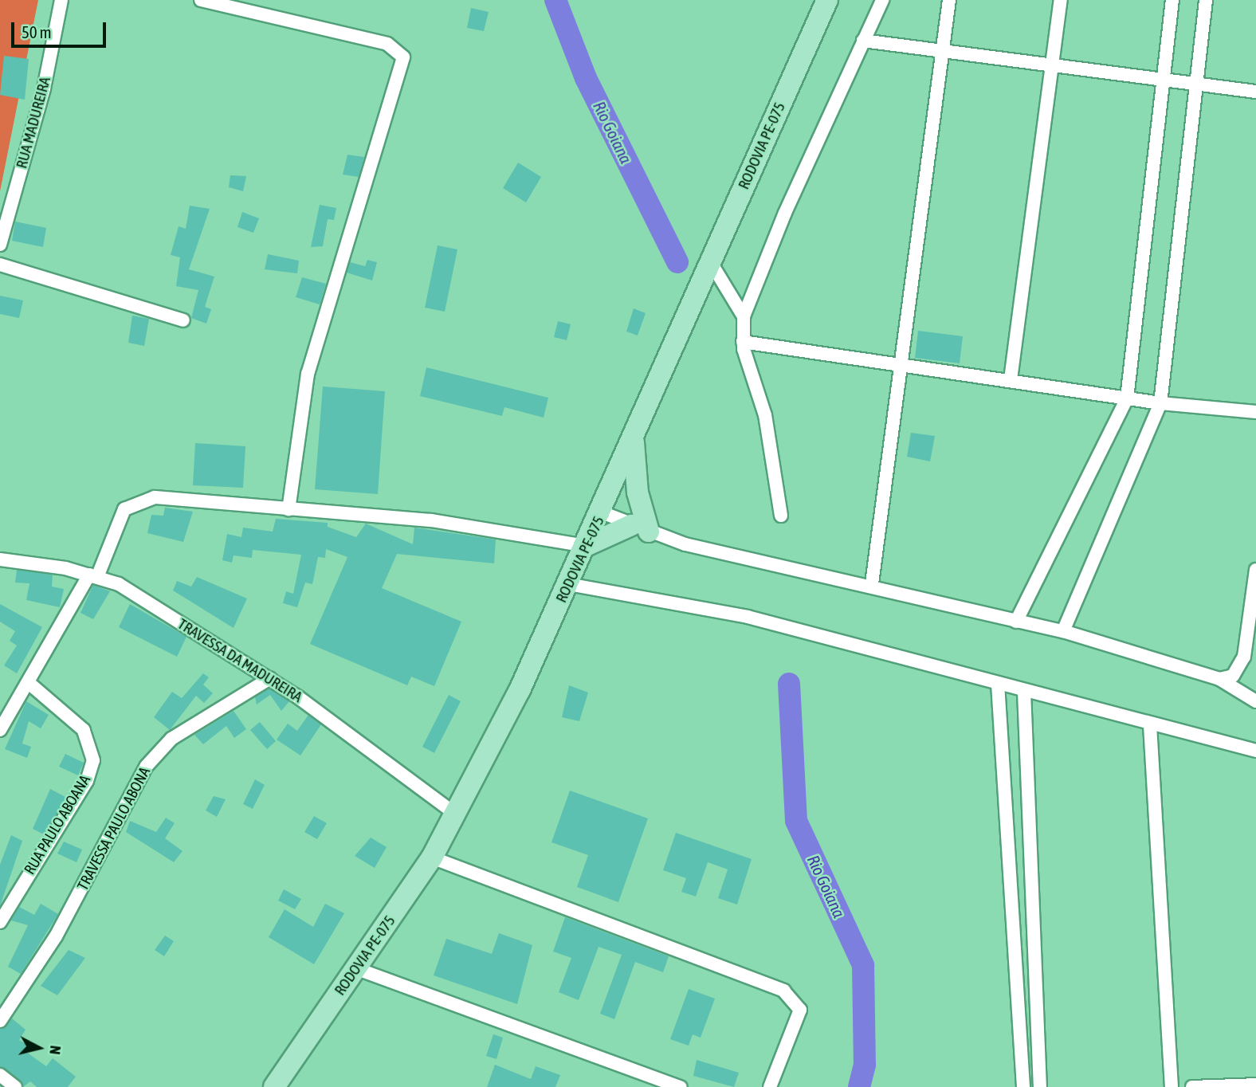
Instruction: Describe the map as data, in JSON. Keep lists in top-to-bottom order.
{
  "streets": {
    "main road": ["RODOVIA PE-075"],
    "street": [
      "RUA MADUREIRA",
      "TRAVESSA DA MADUREIRA",
      "RUA PAULO ABOANA",
      "TRAVESSA PAULO ABONA"
    ]
  },
  "crossings": [
    ["RODOVIA PE-075", "TRAVESSA DA MADUREIRA"],
    ["TRAVESSA DA MADUREIRA", "TRAVESSA PAULO ABONA"]
  ],
  "water": ["Rio Goiana"],
  "scale_bar": "50 m",
  "north": "right"
}
